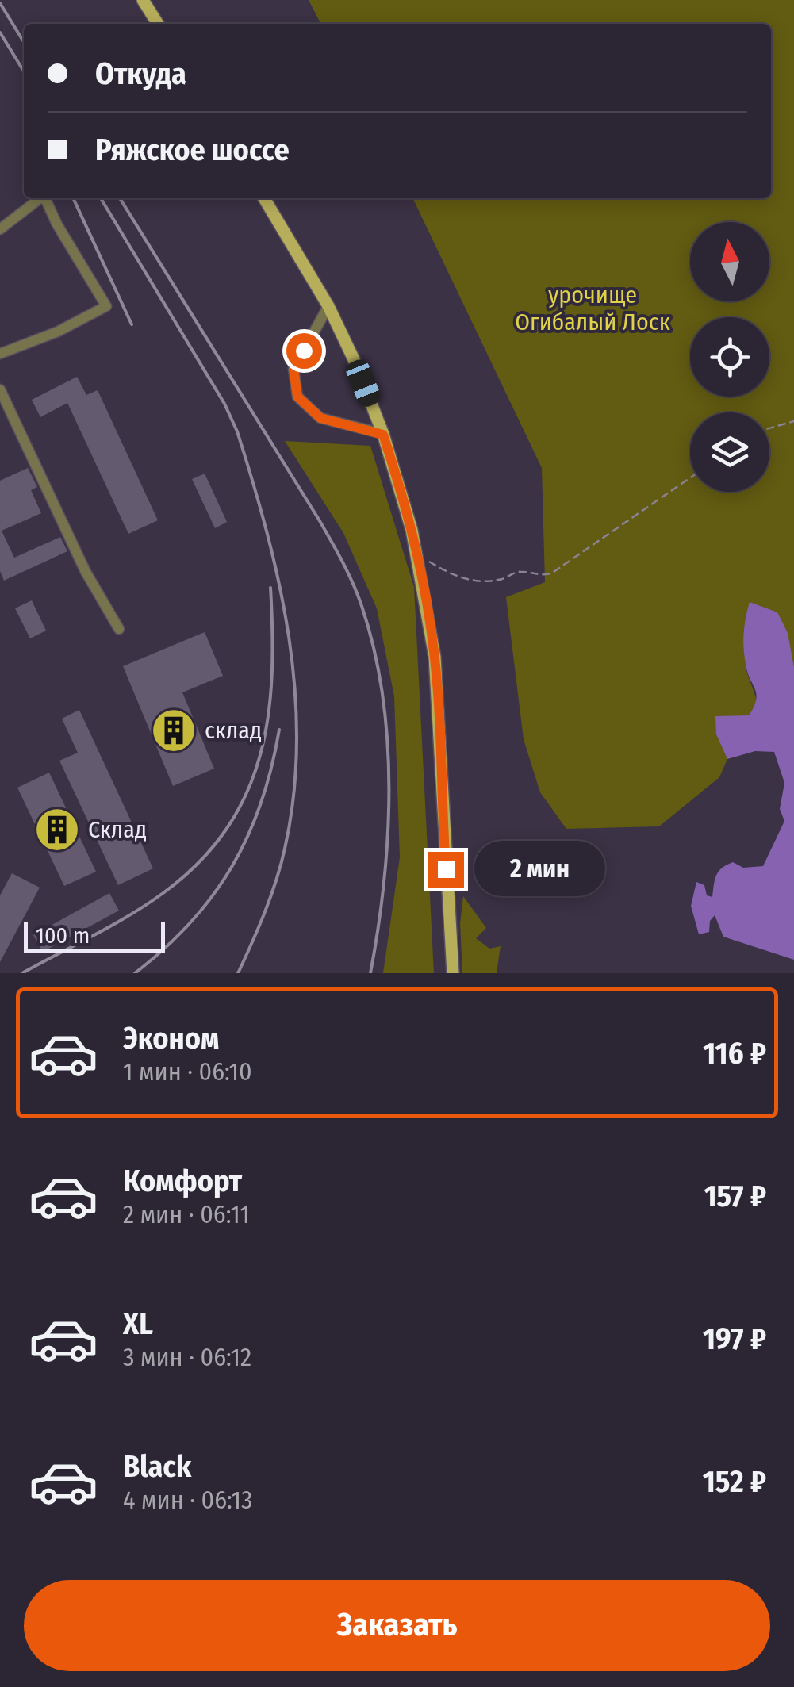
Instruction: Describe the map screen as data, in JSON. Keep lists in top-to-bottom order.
{
  "parks": ["урочище Огибалый Лоск"],
  "places": {
    "building": ["склад", "Склад"]
  },
  "scale_bar": "100 m",
  "north": "top",
  "page": {
    "banner": ["Откуда", "Ряжское шоссе"],
    "bubble": "2 мин",
    "scale": "100 m",
    "list": [
      {
        "name": "Эконом",
        "note": "1 мин · 06:10",
        "value": "116 ₽"
      },
      {
        "name": "Комфорт",
        "note": "2 мин · 06:11",
        "value": "157 ₽"
      },
      {
        "name": "XL",
        "note": "3 мин · 06:12",
        "value": "197 ₽"
      },
      {
        "name": "Black",
        "note": "4 мин · 06:13",
        "value": "152 ₽"
      }
    ],
    "buttons": "Заказать"
  }
}
